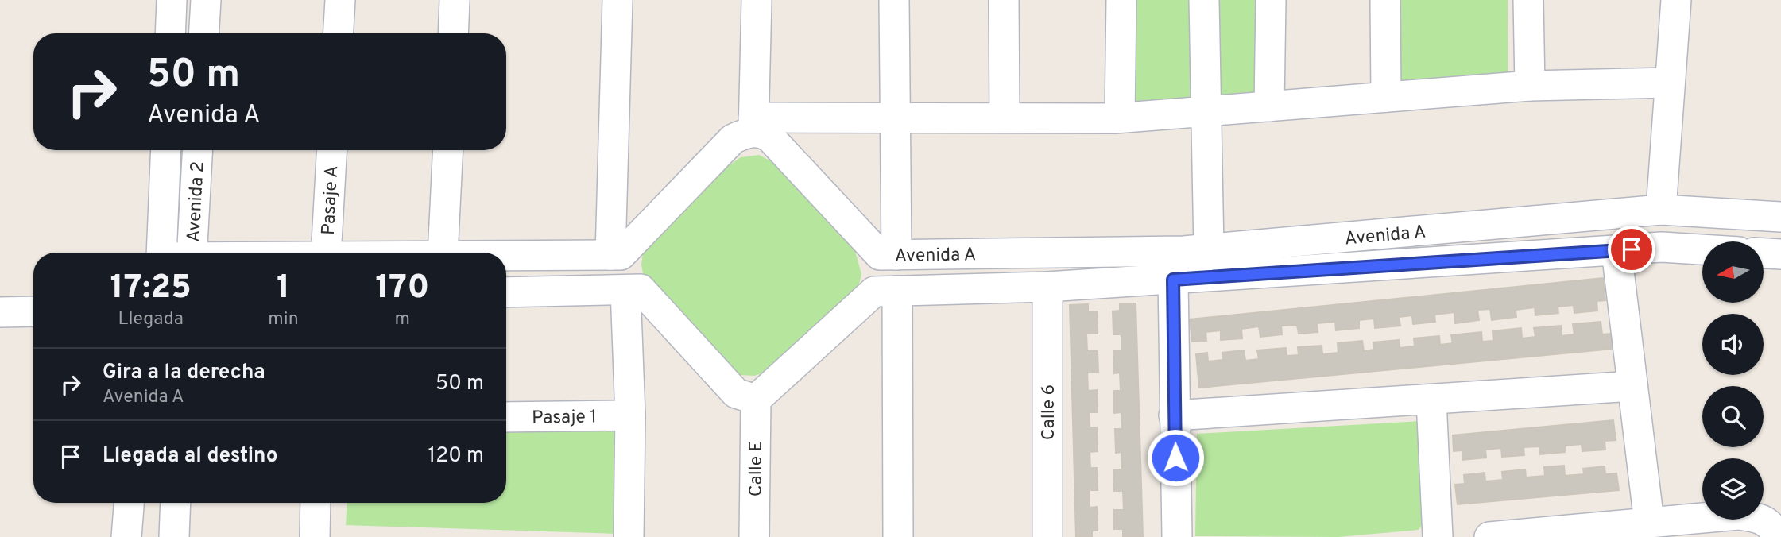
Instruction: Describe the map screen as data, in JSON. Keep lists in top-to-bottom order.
{
  "streets": {
    "street": [
      "Pasaje A",
      "Avenida 2",
      "Avenida A",
      "Calle 6",
      "Pasaje 1",
      "Calle E"
    ]
  },
  "crossings": [
    ["Avenida A", "Calle 6"],
    ["Avenida A", "Calle E"]
  ],
  "north": "left",
  "page": {
    "turn": ["50 m", "Avenida A"],
    "eta": [
      "17:25",
      "Llegada",
      "1",
      "min",
      "170",
      "m"
    ],
    "list": [
      {
        "name": "Gira a la derecha",
        "note": "Avenida A",
        "value": "50 m"
      },
      {
        "name": "Llegada al destino",
        "value": "120 m"
      }
    ]
  }
}
